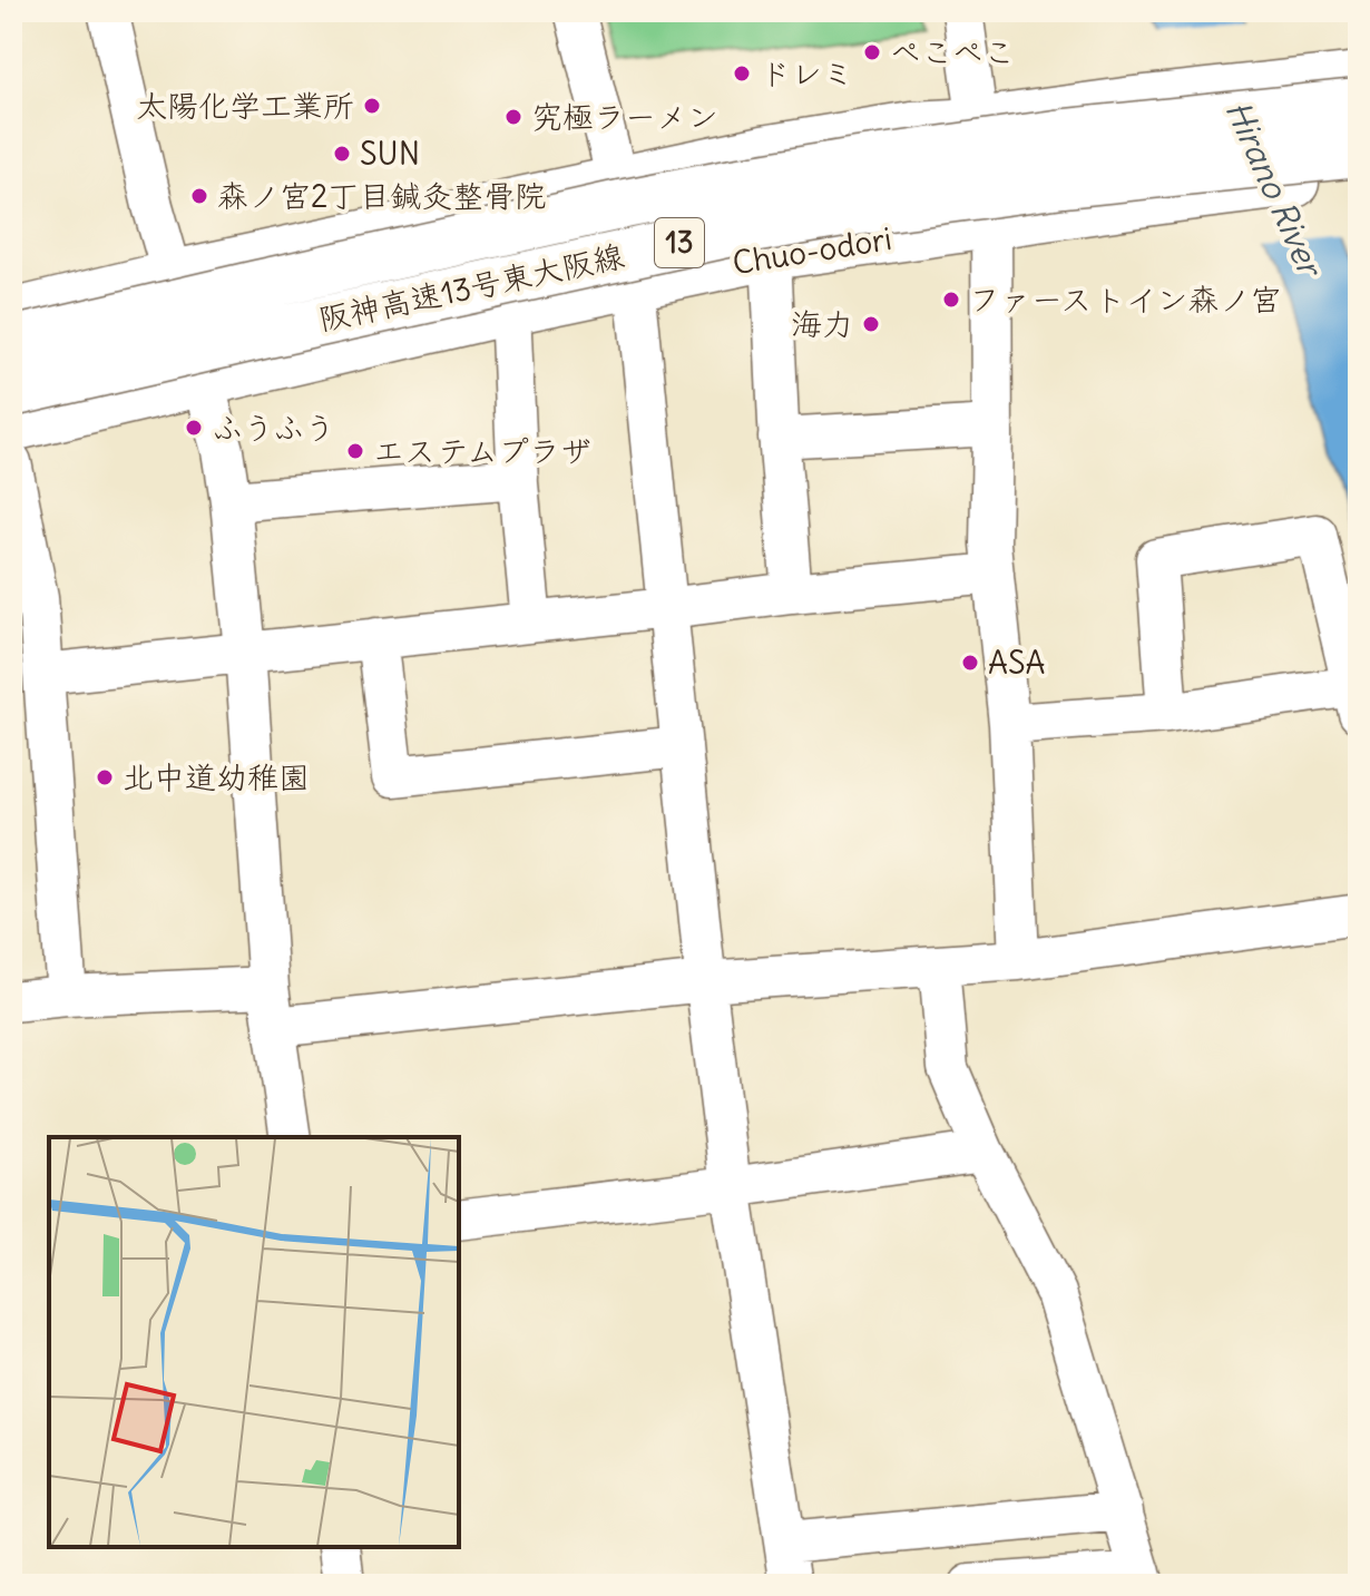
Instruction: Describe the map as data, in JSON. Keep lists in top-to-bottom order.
{
  "streets": {
    "main road": ["13", "Chuo-odori", "阪神高速13号東大阪線"]
  },
  "water": ["Hirano River"],
  "places": [
    "ぺこぺこ",
    "ドレミ",
    "太陽化学工業所",
    "究極ラーメン",
    "SUN",
    "森ノ宮2丁目鍼灸整骨院",
    "ファーストイン森ノ宮",
    "海力",
    "ふうふう",
    "エステムプラザ",
    "ASA",
    "北中道幼稚園"
  ]
}
